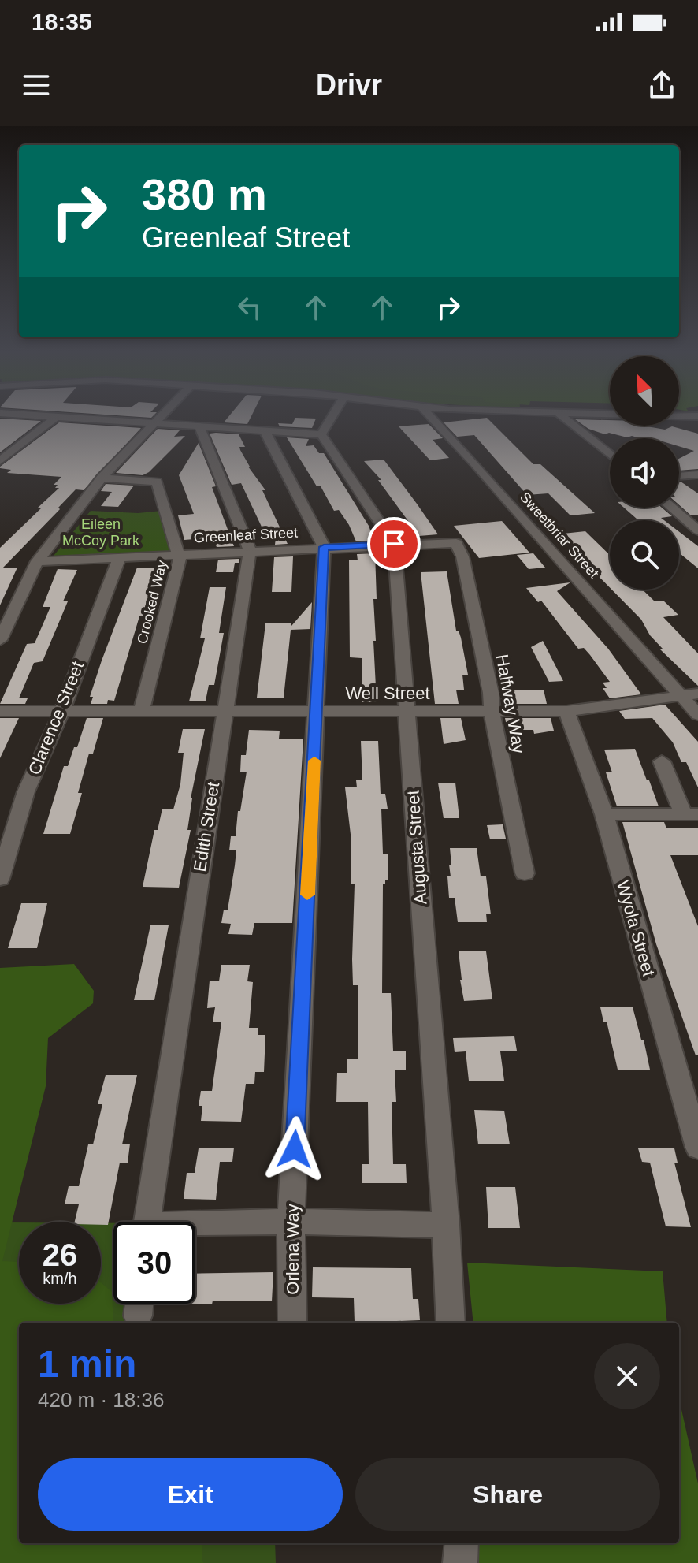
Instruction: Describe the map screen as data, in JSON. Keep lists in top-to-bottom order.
{
  "streets": {
    "street": [
      "Greenleaf Street",
      "Sweetbriar Street",
      "Crooked Way",
      "Well Street",
      "Halfway Way",
      "Clarence Street",
      "Edith Street",
      "Augusta Street",
      "Wyola Street",
      "Orlena Way"
    ]
  },
  "crossings": [
    ["Greenleaf Street", "Crooked Way"],
    ["Greenleaf Street", "Halfway Way"],
    ["Greenleaf Street", "Clarence Street"],
    ["Greenleaf Street", "Edith Street"],
    ["Greenleaf Street", "Augusta Street"],
    ["Greenleaf Street", "Orlena Way"],
    ["Sweetbriar Street", "Well Street"],
    ["Crooked Way", "Well Street"],
    ["Well Street", "Halfway Way"],
    ["Well Street", "Clarence Street"],
    ["Well Street", "Edith Street"],
    ["Well Street", "Augusta Street"],
    ["Well Street", "Wyola Street"],
    ["Well Street", "Orlena Way"]
  ],
  "parks": ["Eileen McCoy Park"],
  "north": "top left",
  "page": {
    "status": "18:35",
    "header": "Drivr",
    "turn": ["380 m", "Greenleaf Street"],
    "speed": "26 km/h",
    "limit": "30",
    "heading": ["1 min", "420 m · 18:36"],
    "buttons": ["Exit", "Share"]
  }
}
